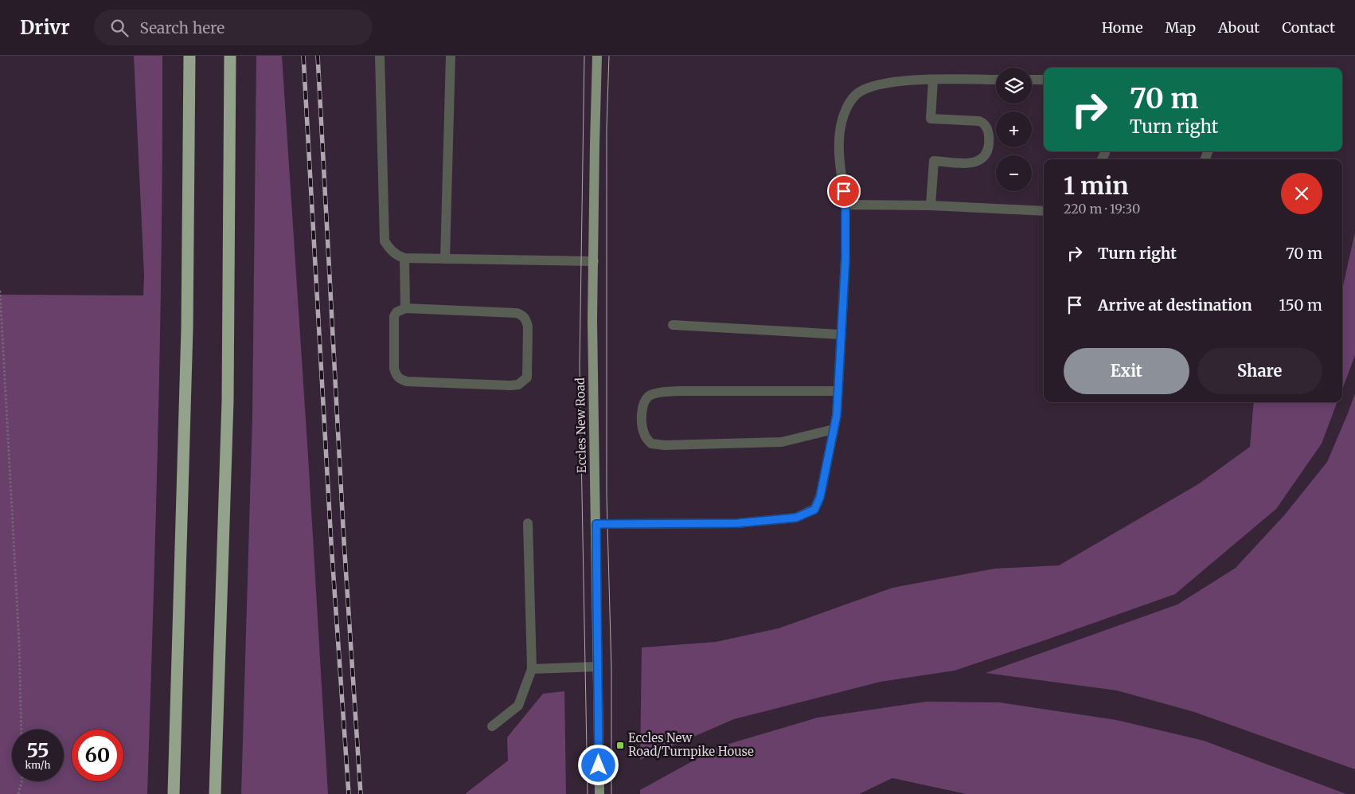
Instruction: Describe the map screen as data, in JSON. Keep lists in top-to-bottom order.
{
  "streets": {
    "main road": ["Eccles New Road"]
  },
  "places": {
    "transit": ["Eccles New Road/Turnpike House"]
  },
  "page": {
    "header": "Drivr",
    "search": "Search here",
    "nav": [
      "Home",
      "Map",
      "About",
      "Contact"
    ],
    "map_buttons": ["+", "−"],
    "turn": ["70 m", "Turn right"],
    "heading": ["1 min", "220 m · 19:30"],
    "list": [
      {
        "name": "Turn right",
        "value": "70 m"
      },
      {
        "name": "Arrive at destination",
        "value": "150 m"
      }
    ],
    "buttons": ["Exit", "Share"],
    "speed": "55 km/h",
    "limit": "60"
  }
}
